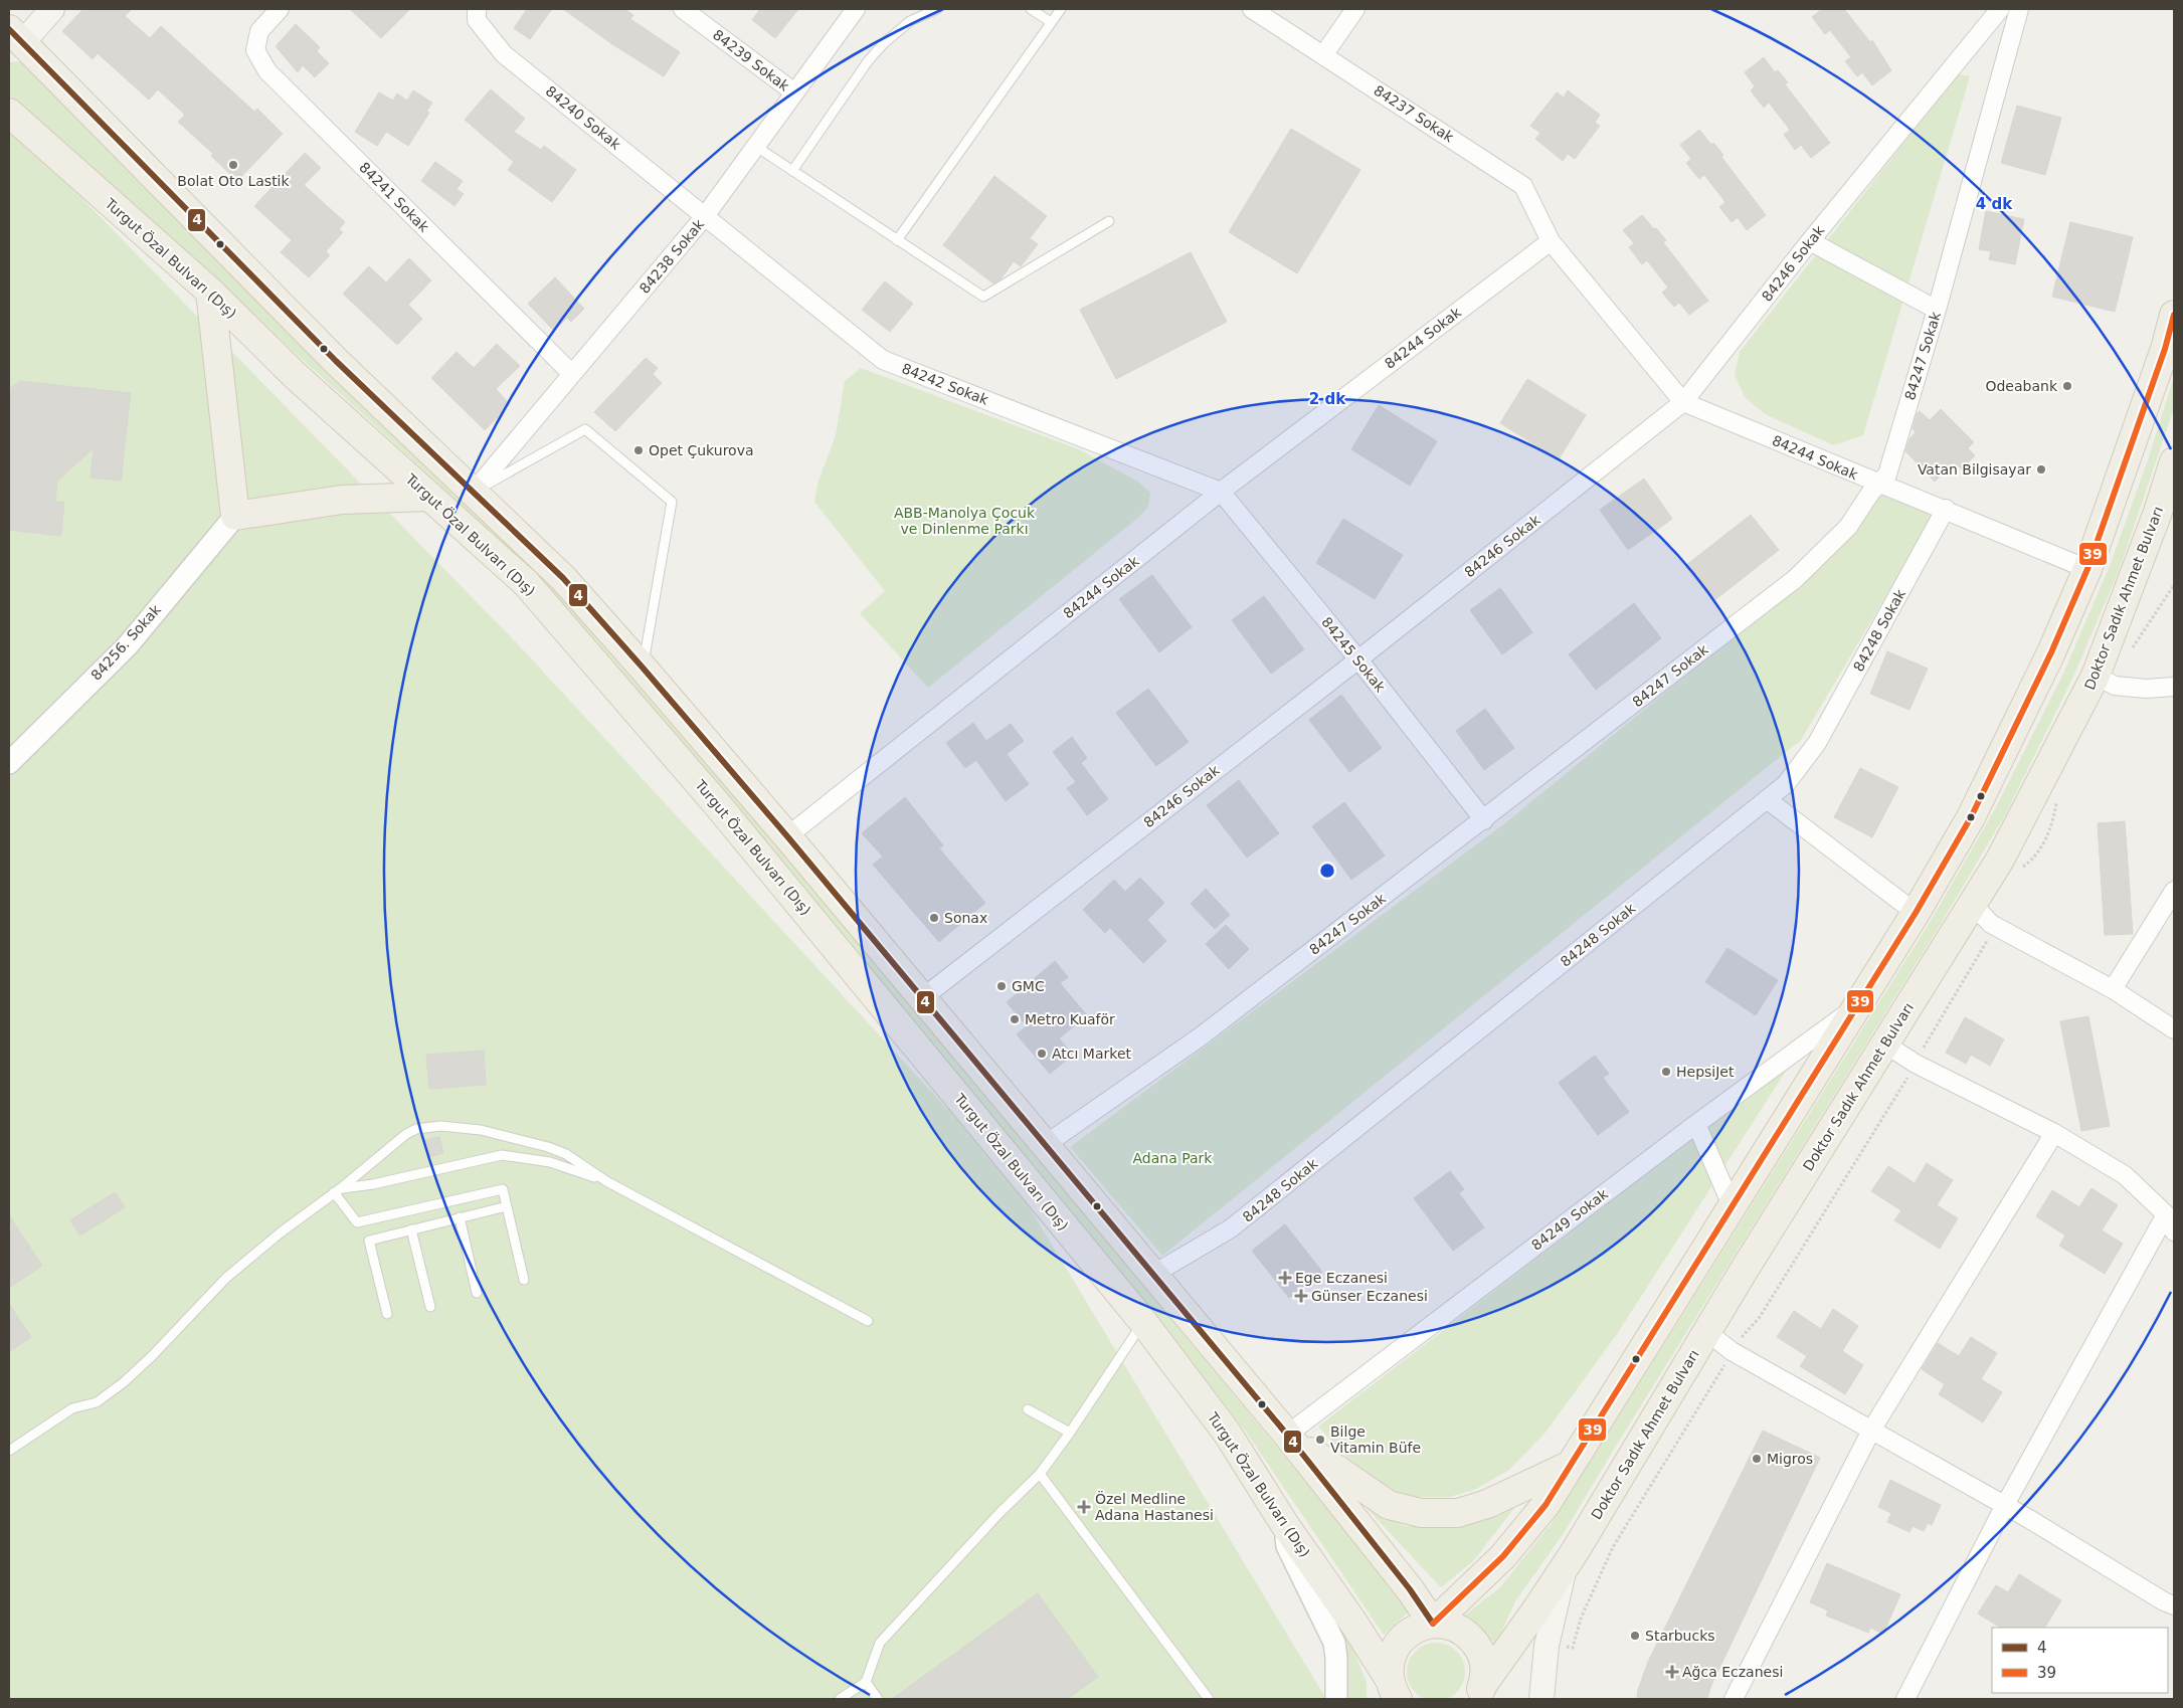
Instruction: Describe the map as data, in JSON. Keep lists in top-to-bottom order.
{
  "streets": {
    "main road": ["Turgut Özal Bulvarı (Dış)", "Doktor Sadık Ahmet Bulvarı"],
    "street": [
      "84239 Sokak",
      "84237 Sokak",
      "84240 Sokak",
      "84241 Sokak",
      "84238 Sokak",
      "84246 Sokak",
      "84244 Sokak",
      "84247 Sokak",
      "84242 Sokak",
      "84248 Sokak",
      "84256. Sokak",
      "84245 Sokak",
      "84249 Sokak"
    ]
  },
  "crossings": [
    ["84239 Sokak", "84238 Sokak"],
    ["84237 Sokak", "84244 Sokak"],
    ["84240 Sokak", "84238 Sokak"],
    ["84240 Sokak", "84242 Sokak"],
    ["84241 Sokak", "84238 Sokak"],
    ["84238 Sokak", "84242 Sokak"],
    ["84246 Sokak", "84244 Sokak"],
    ["84246 Sokak", "84245 Sokak"],
    ["84244 Sokak", "84247 Sokak"],
    ["84244 Sokak", "84242 Sokak"],
    ["84244 Sokak", "84248 Sokak"],
    ["84244 Sokak", "84245 Sokak"],
    ["84247 Sokak", "84245 Sokak"],
    ["84242 Sokak", "84245 Sokak"]
  ],
  "parks": ["ABB-Manolya Çocuk ve Dinlenme Parkı", "Adana Park"],
  "places": {
    "other": [
      "Bolat Oto Lastik",
      "Odeabank",
      "Opet Çukurova",
      "Vatan Bilgisayar",
      "Sonax",
      "GMC",
      "Metro Kuaför",
      "Atcı Market",
      "HepsiJet",
      "Bilge Vitamin Büfe",
      "Migros",
      "Starbucks"
    ],
    "health": [
      "Ege Eczanesi",
      "Günser Eczanesi",
      "Özel Medline Adana Hastanesi",
      "Ağca Eczanesi"
    ]
  },
  "lines": ["transit line 4", "transit line 39"],
  "legend": ["4", "39"],
  "rings": ["4 dk", "2 dk"]
}
